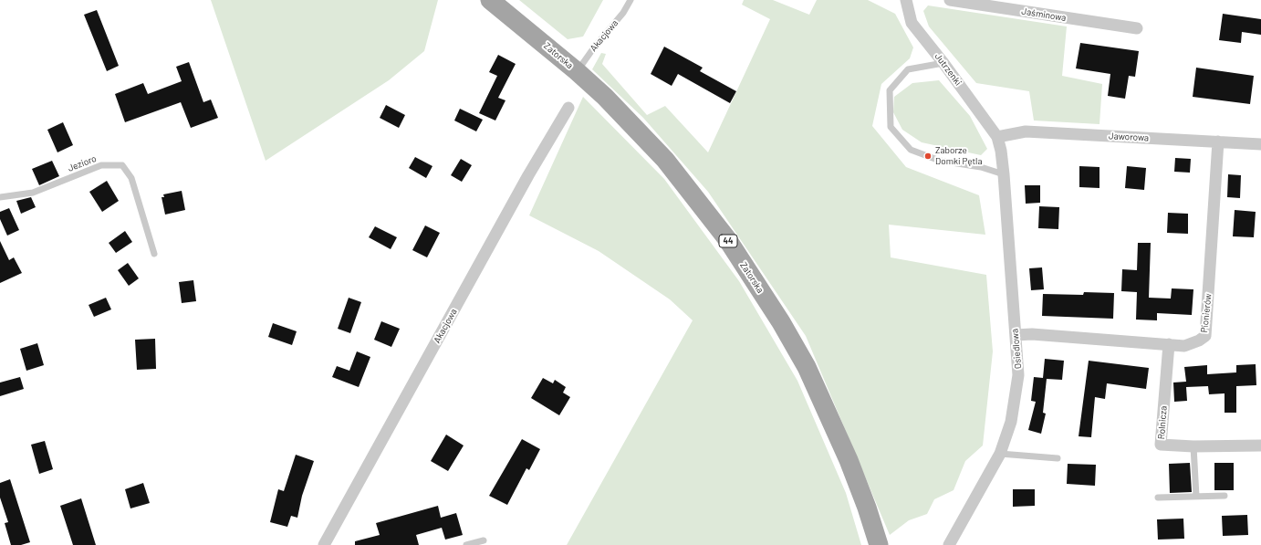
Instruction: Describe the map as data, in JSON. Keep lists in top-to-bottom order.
{
  "streets": {
    "main road": ["Zatorska", "44"],
    "street": [
      "Jaśminowa",
      "Akacjowa",
      "Jutrzenki",
      "Jaworowa",
      "Pionierów",
      "Osiedlowa",
      "Rolnicza"
    ],
    "lane": ["Jezioro"]
  },
  "crossings": [
    ["Akacjowa", "Zatorska"],
    ["Jutrzenki", "Jaworowa"],
    ["Jutrzenki", "Osiedlowa"],
    ["Jaworowa", "Pionierów"],
    ["Jaworowa", "Osiedlowa"],
    ["Pionierów", "Osiedlowa"],
    ["Pionierów", "Rolnicza"]
  ],
  "places": ["Zaborze Domki Pętla"]
}
